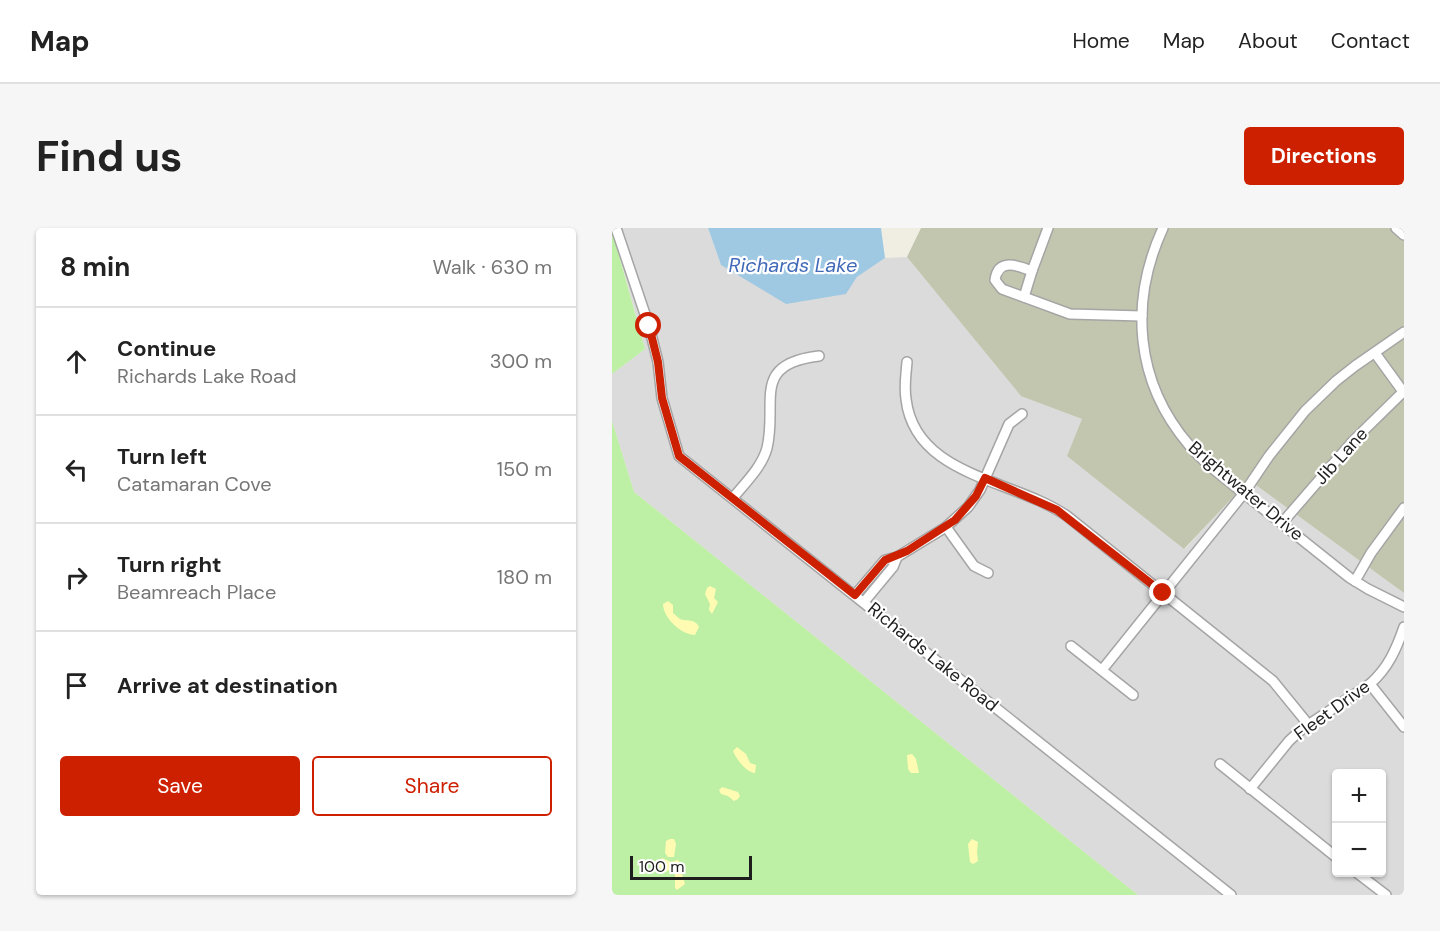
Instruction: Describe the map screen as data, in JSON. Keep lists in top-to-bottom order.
{
  "streets": {
    "street": [
      "Jib Lane",
      "Brightwater Drive",
      "Richards Lake Road",
      "Fleet Drive"
    ]
  },
  "crossings": [
    ["Jib Lane", "Brightwater Drive"]
  ],
  "water": ["Richards Lake"],
  "scale_bar": "100 m",
  "page": {
    "header": "Map",
    "nav": [
      "Home",
      "Map",
      "About",
      "Contact"
    ],
    "buttons": [
      "Directions",
      ["Save", "Share"]
    ],
    "title": "Find us",
    "heading": ["8 min", "Walk · 630 m"],
    "list": [
      ["Continue", "Richards Lake Road", "300 m"],
      ["Turn left", "Catamaran Cove", "150 m"],
      ["Turn right", "Beamreach Place", "180 m"],
      "Arrive at destination"
    ],
    "map_buttons": ["+", "−"],
    "scale": "100 m"
  }
}
